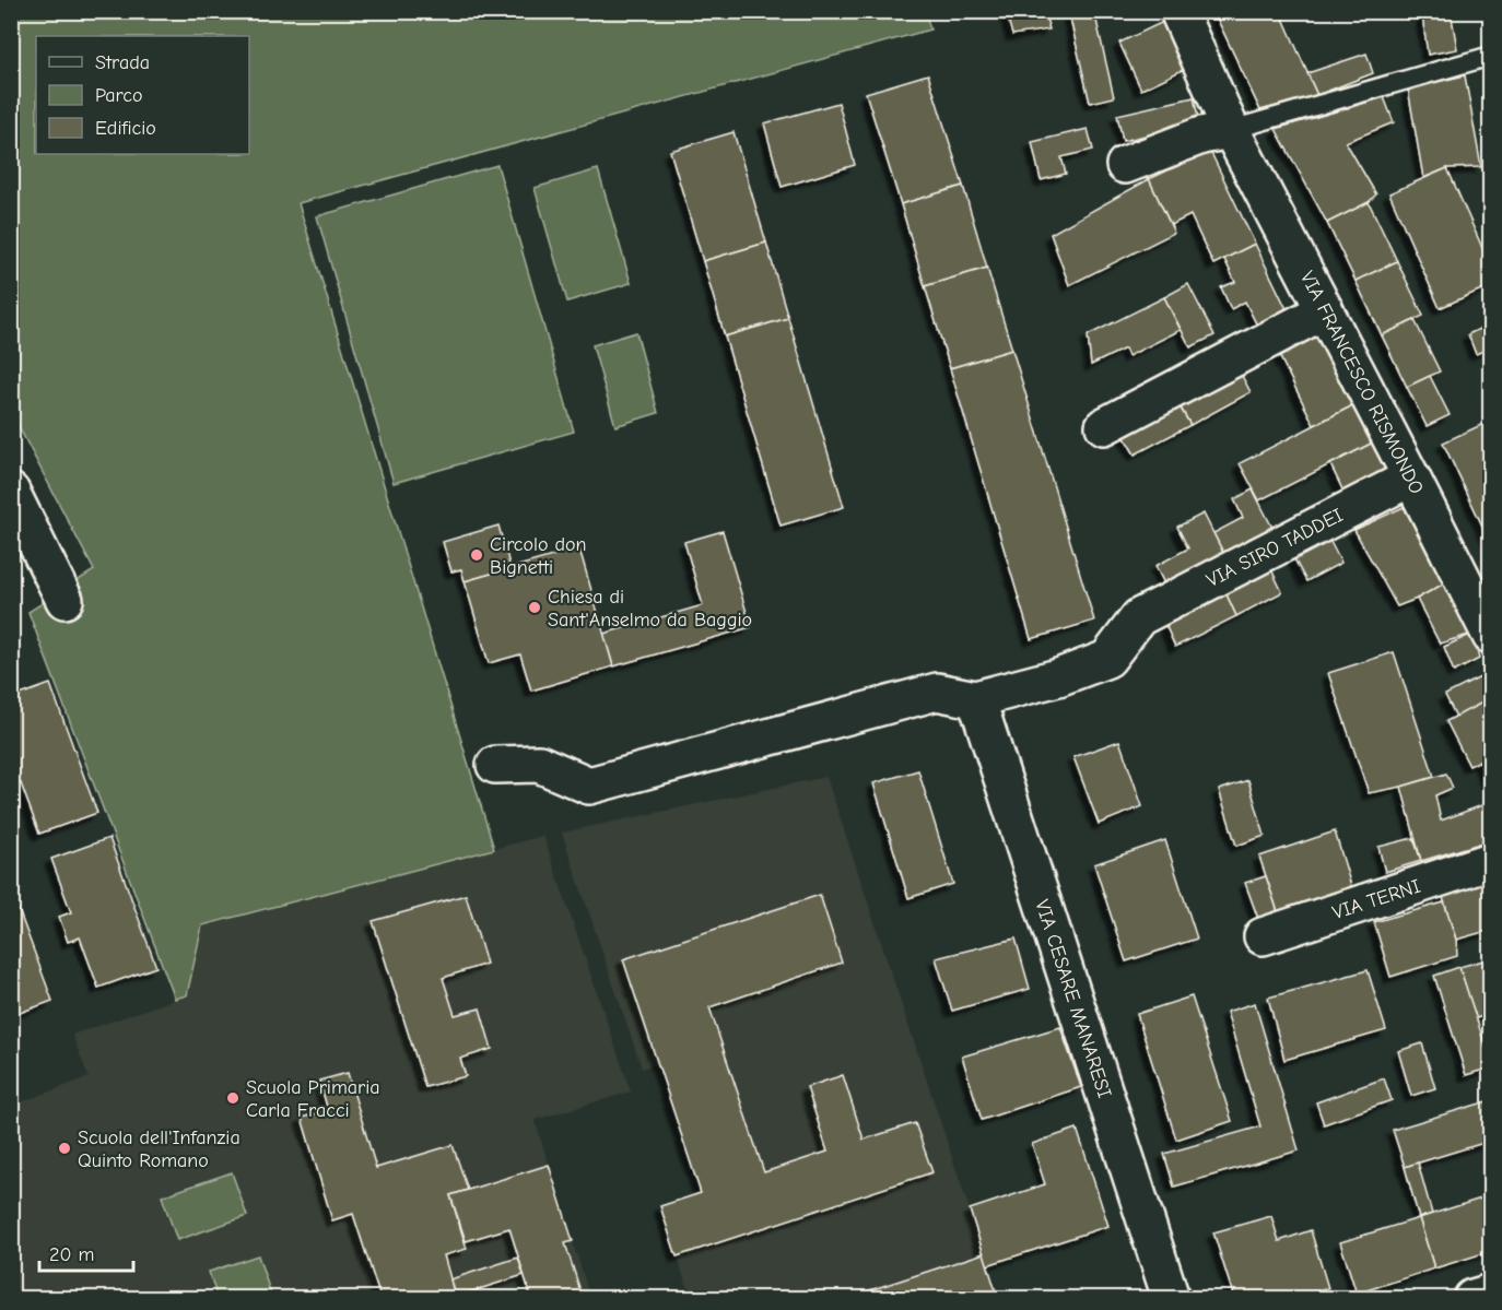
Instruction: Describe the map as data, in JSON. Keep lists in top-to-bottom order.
{
  "streets": {
    "street": [
      "VIA FRANCESCO RISMONDO",
      "VIA SIRO TADDEI",
      "VIA TERNI",
      "VIA CESARE MANARESI"
    ]
  },
  "crossings": [
    ["VIA FRANCESCO RISMONDO", "VIA SIRO TADDEI"],
    ["VIA SIRO TADDEI", "VIA CESARE MANARESI"]
  ],
  "places": [
    "Circolo don Bignetti",
    "Chiesa di Sant'Anselmo da Baggio",
    "Scuola Primaria Carla Fracci",
    "Scuola dell'Infanzia Quinto Romano"
  ],
  "legend": ["Strada", "Parco", "Edificio"],
  "scale_bar": "20 m"
}
